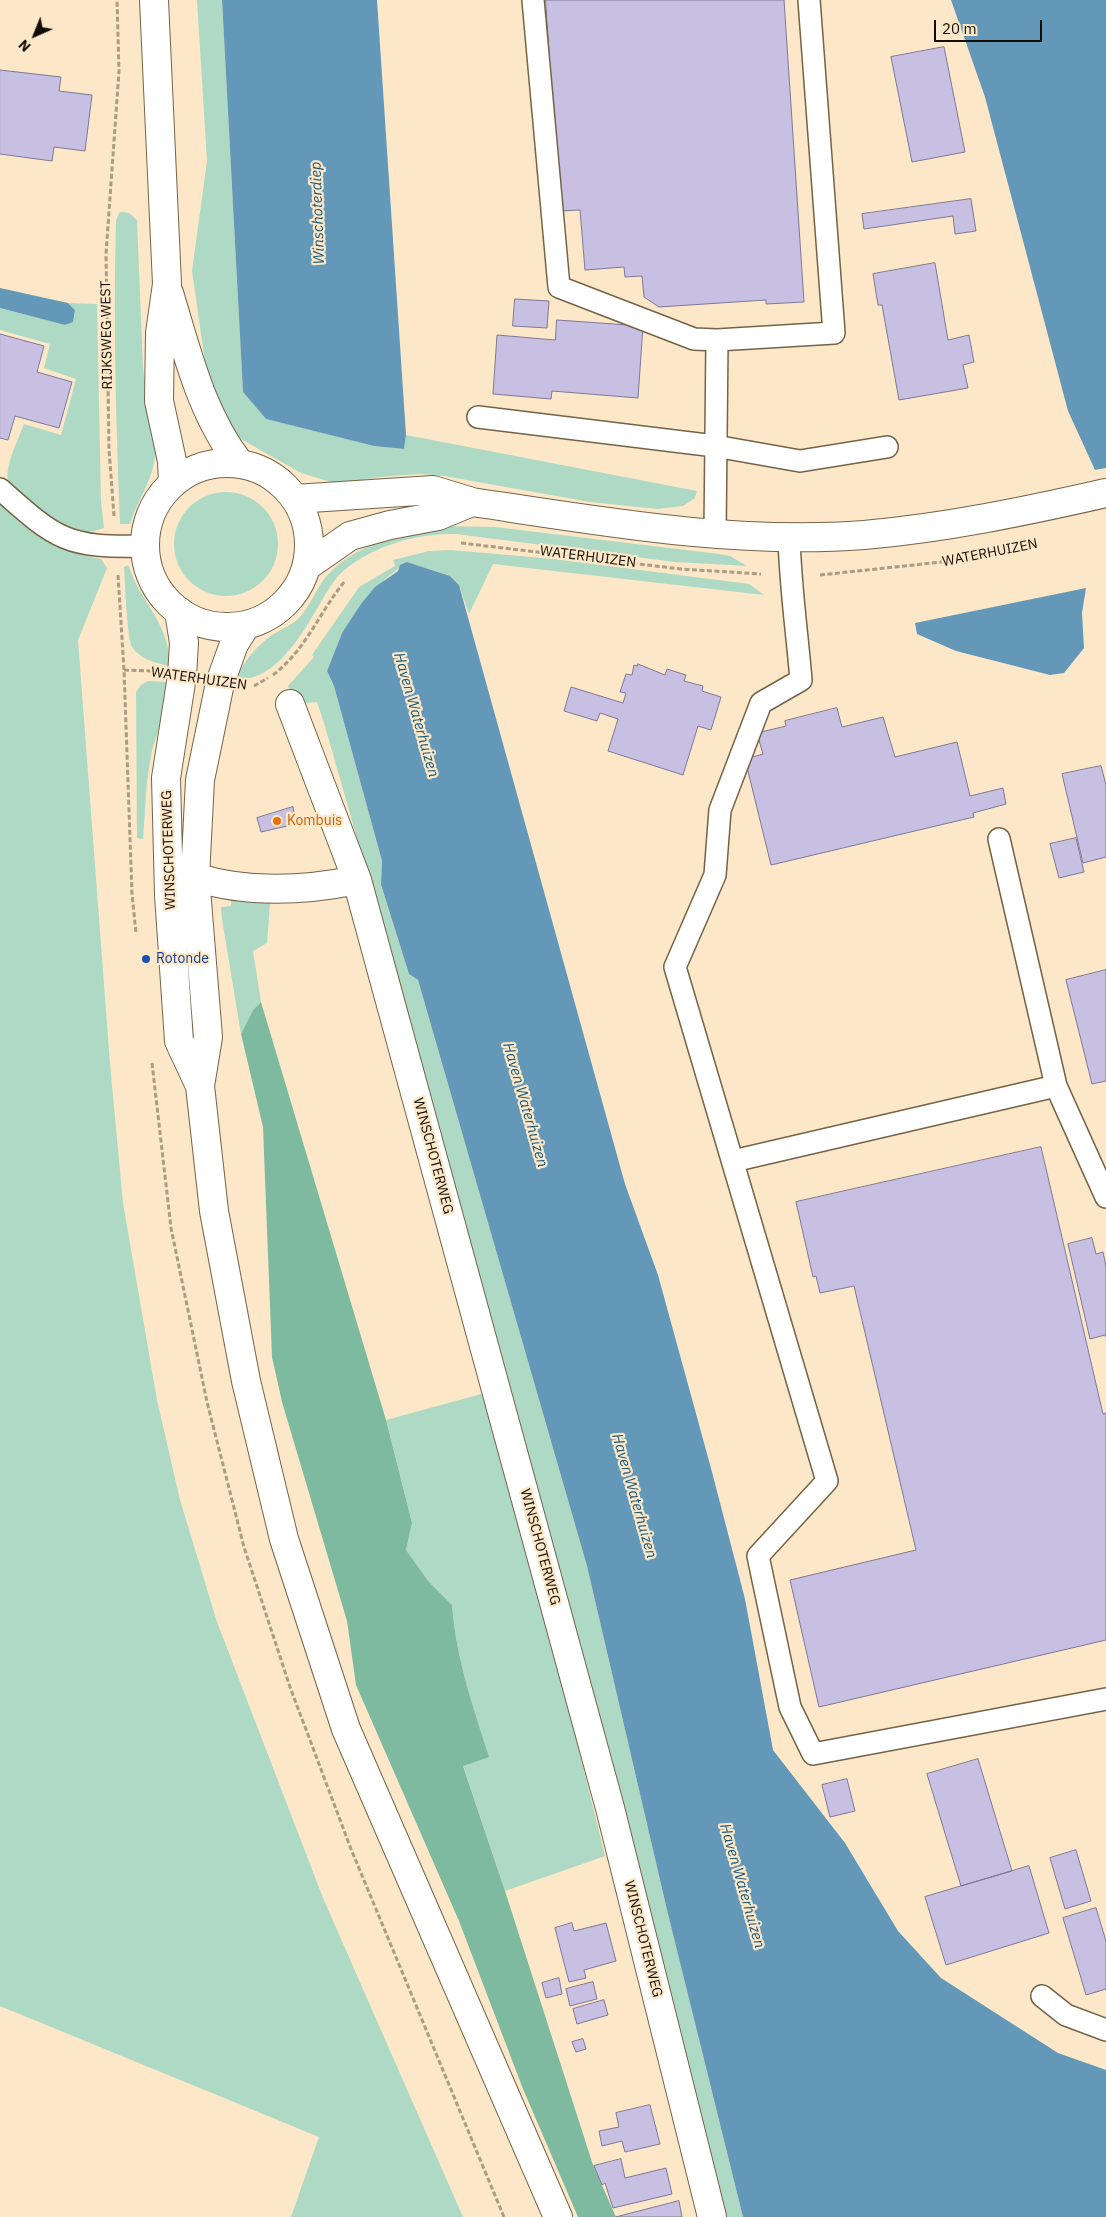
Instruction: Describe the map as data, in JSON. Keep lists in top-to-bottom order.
{
  "streets": {
    "main road": ["WINSCHOTERWEG"],
    "path": ["RIJKSWEG WEST", "WATERHUIZEN"]
  },
  "crossings": [
    ["RIJKSWEG WEST", "WATERHUIZEN"],
    ["WATERHUIZEN", "WINSCHOTERWEG"]
  ],
  "water": ["Winschoterdiep", "Haven Waterhuizen"],
  "places": ["Kombuis", "Rotonde"],
  "scale_bar": "20 m",
  "north": "bottom left"
}
